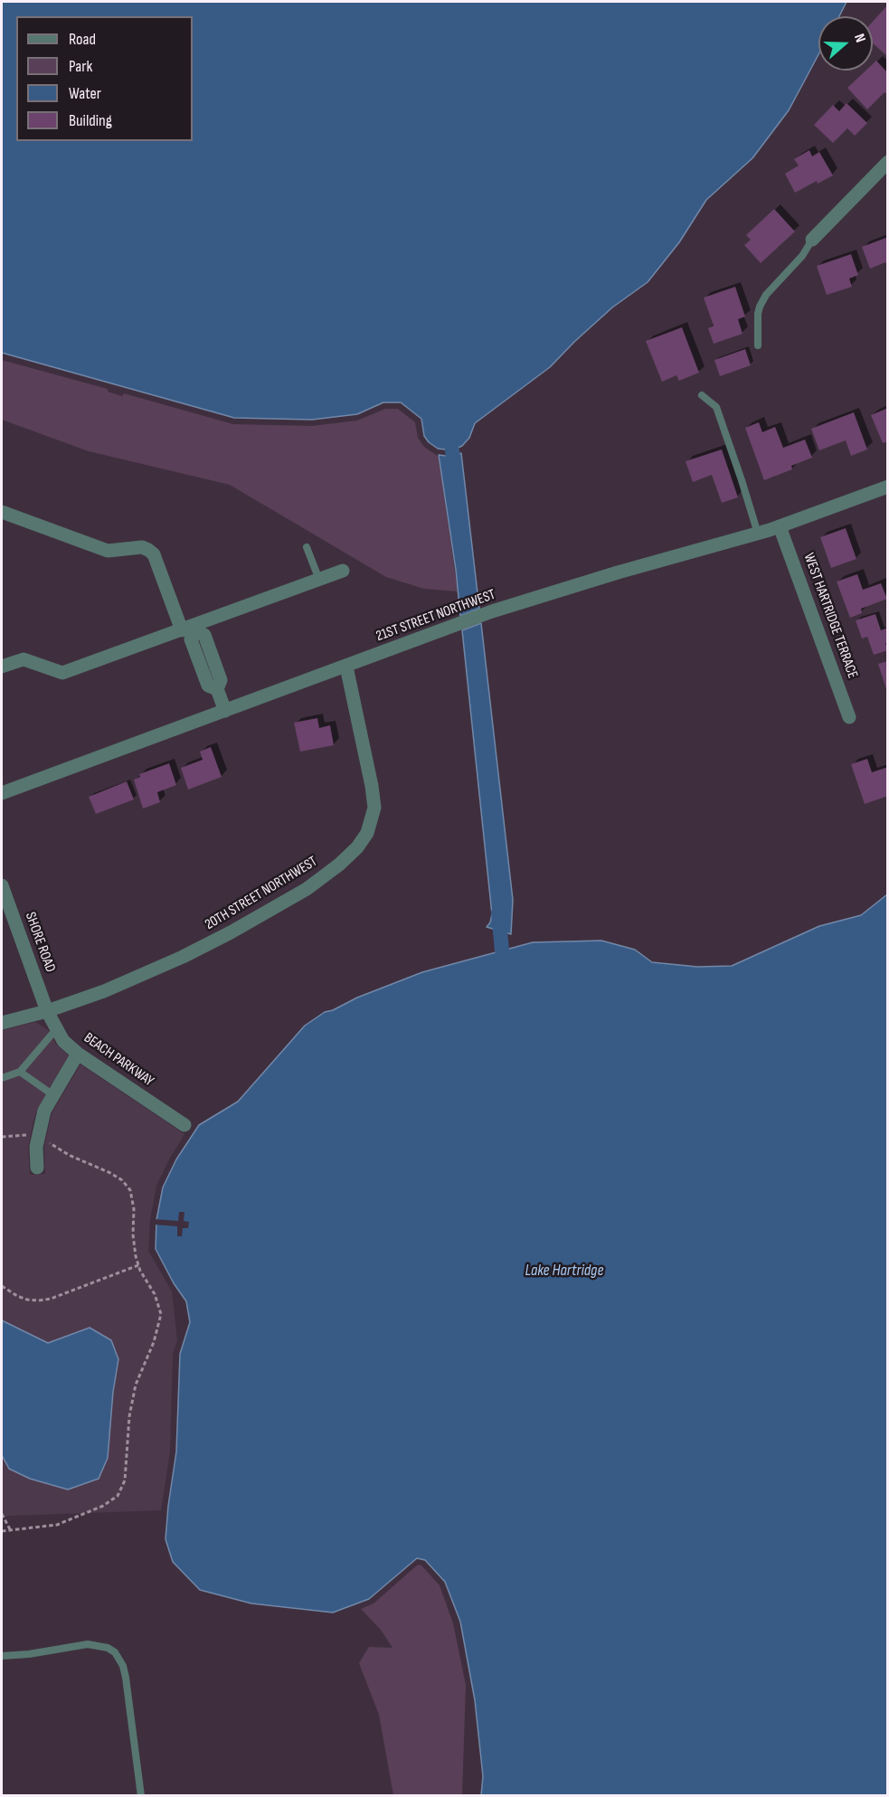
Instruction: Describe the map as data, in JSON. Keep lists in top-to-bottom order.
{
  "streets": {
    "street": [
      "21ST STREET NORTHWEST",
      "WEST HARTRIDGE TERRACE",
      "20TH STREET NORTHWEST",
      "SHORE ROAD",
      "BEACH PARKWAY"
    ]
  },
  "crossings": [
    ["21ST STREET NORTHWEST", "WEST HARTRIDGE TERRACE"],
    ["21ST STREET NORTHWEST", "20TH STREET NORTHWEST"],
    ["20TH STREET NORTHWEST", "SHORE ROAD"],
    ["20TH STREET NORTHWEST", "BEACH PARKWAY"],
    ["SHORE ROAD", "BEACH PARKWAY"]
  ],
  "water": ["Lake Hartridge"],
  "legend": [
    "Road",
    "Park",
    "Water",
    "Building"
  ],
  "north": "right"
}
